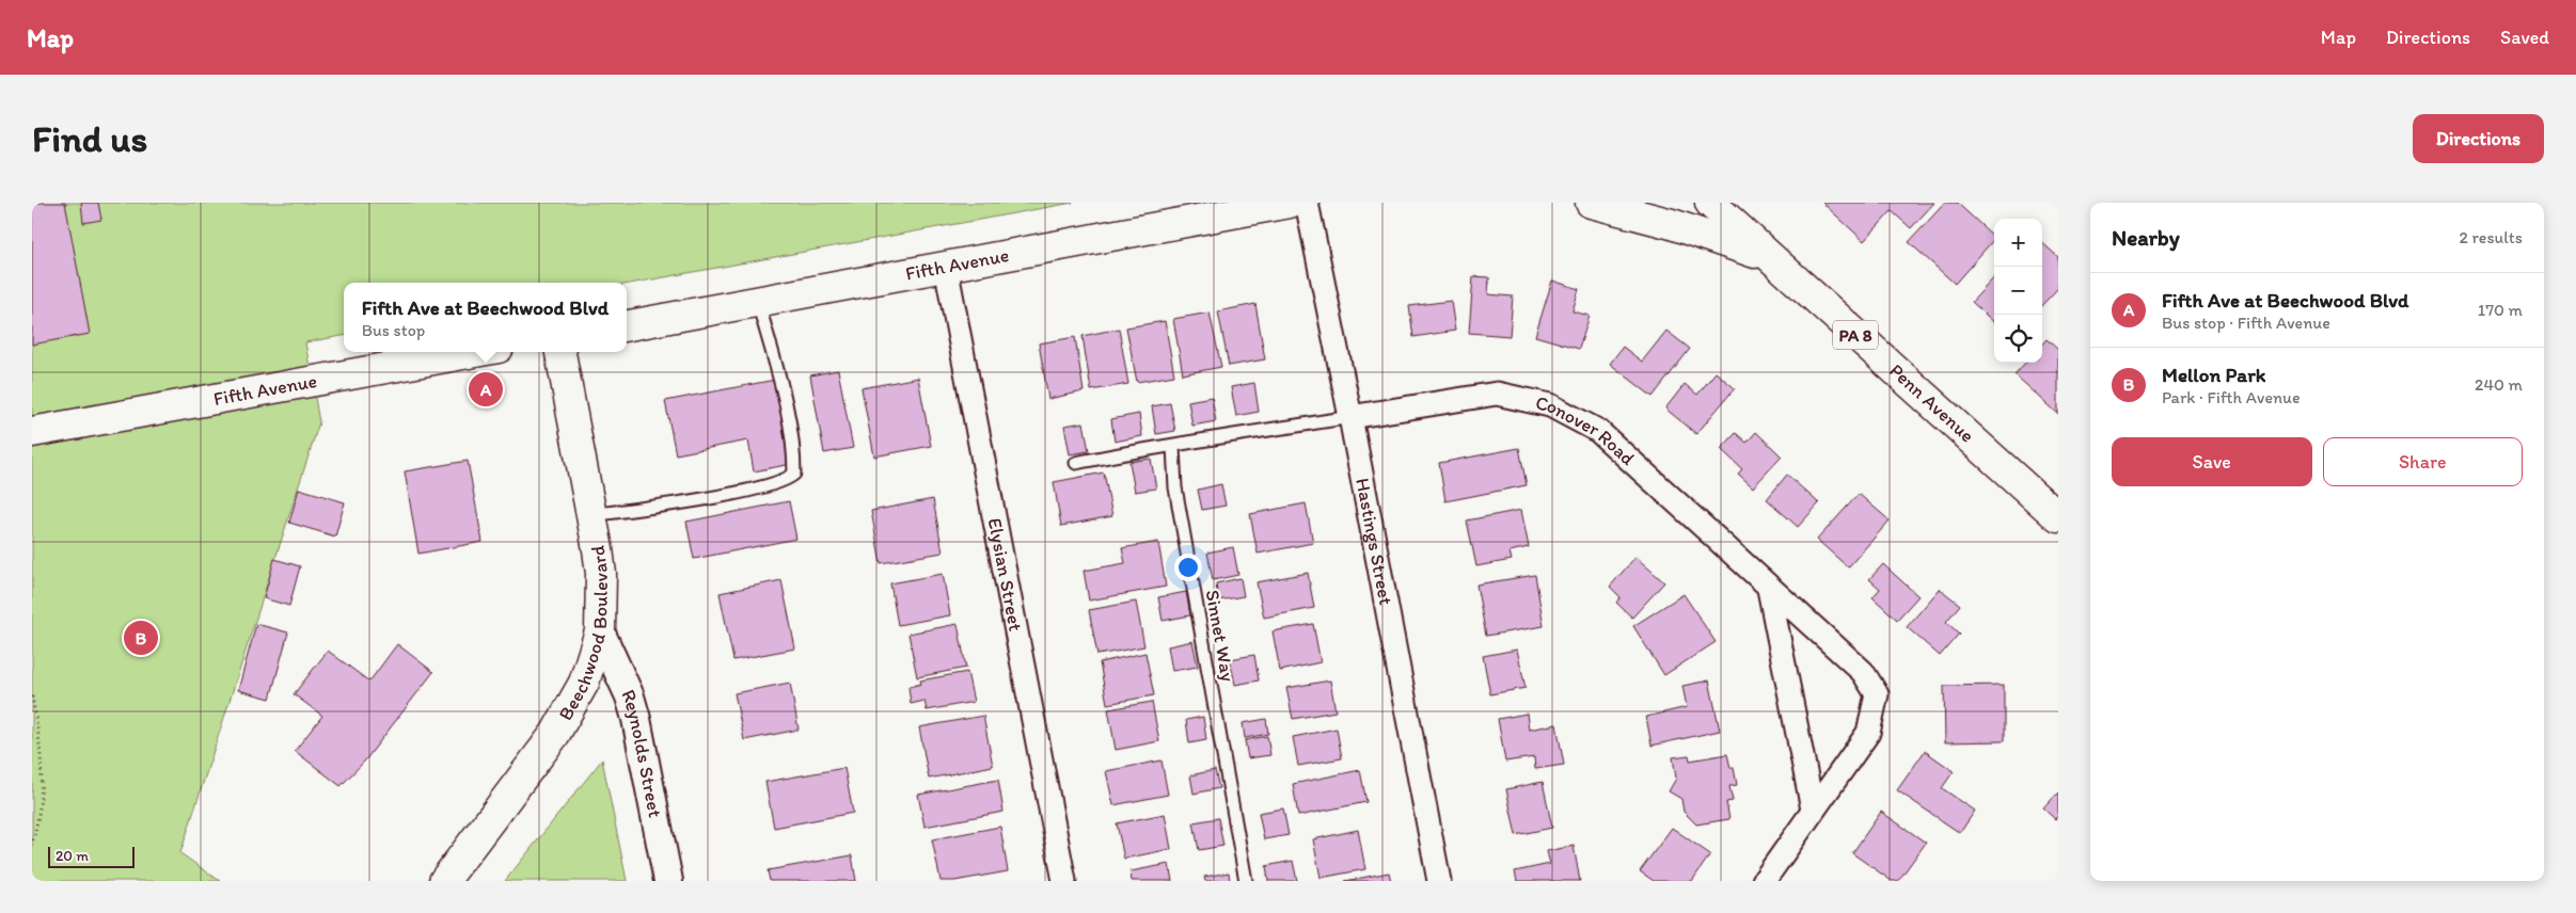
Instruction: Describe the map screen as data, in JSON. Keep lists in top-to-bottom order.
{
  "streets": {
    "main road": [
      "Fifth Avenue",
      "PA 8",
      "Penn Avenue",
      "Beechwood Boulevard"
    ],
    "street": [
      "Conover Road",
      "Hastings Street",
      "Elysian Street",
      "Reynolds Street"
    ],
    "lane": ["Sinnet Way"]
  },
  "crossings": [
    ["Fifth Avenue", "Elysian Street"],
    ["Conover Road", "Hastings Street"],
    ["Beechwood Boulevard", "Reynolds Street"]
  ],
  "scale_bar": "20 m",
  "page": {
    "header": "Map",
    "nav": ["Map", "Directions", "Saved"],
    "buttons": [
      "Directions",
      ["Save", "Share"]
    ],
    "title": "Find us",
    "heading": ["Nearby", "2 results"],
    "map_buttons": ["+", "−"],
    "list": [
      {
        "mark": "A",
        "name": "Fifth Ave at Beechwood Blvd",
        "note": "Bus stop · Fifth Avenue",
        "value": "170 m"
      },
      {
        "mark": "B",
        "name": "Mellon Park",
        "note": "Park · Fifth Avenue",
        "value": "240 m"
      }
    ],
    "popup": ["Fifth Ave at Beechwood Blvd", "Bus stop"],
    "pins": ["A", "B"],
    "scale": "20 m"
  }
}
